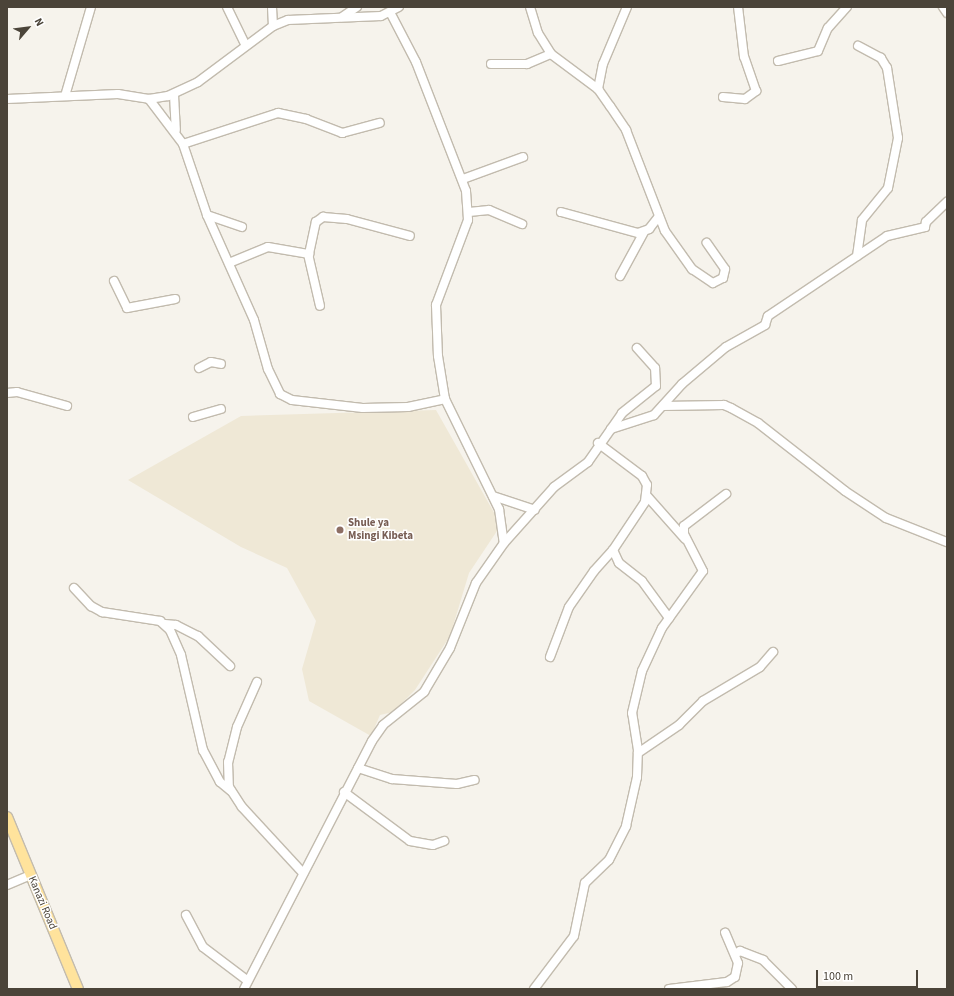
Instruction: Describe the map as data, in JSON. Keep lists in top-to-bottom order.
{
  "streets": {
    "main road": ["Kanazi Road"]
  },
  "places": ["Shule ya Msingi Kibeta"],
  "scale_bar": "100 m",
  "north": "top right"
}
